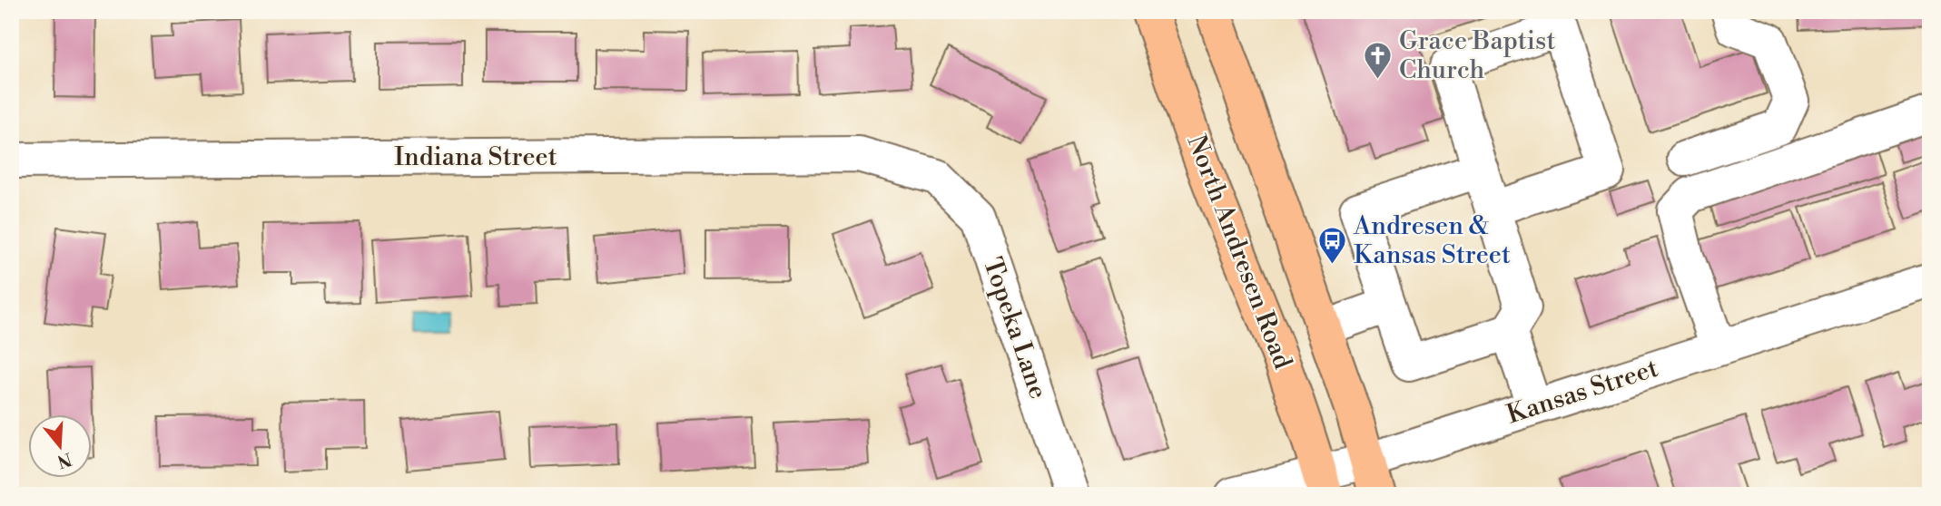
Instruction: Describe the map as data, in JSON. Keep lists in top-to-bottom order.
{
  "streets": {
    "main road": ["North Andresen Road"],
    "street": ["Indiana Street", "Topeka Lane", "Kansas Street"]
  },
  "crossings": [
    ["Indiana Street", "Topeka Lane"],
    ["North Andresen Road", "Kansas Street"]
  ],
  "places": {
    "church": ["Grace Baptist Church"],
    "bus stop": ["Andresen & Kansas Street"]
  },
  "north": "bottom"
}
